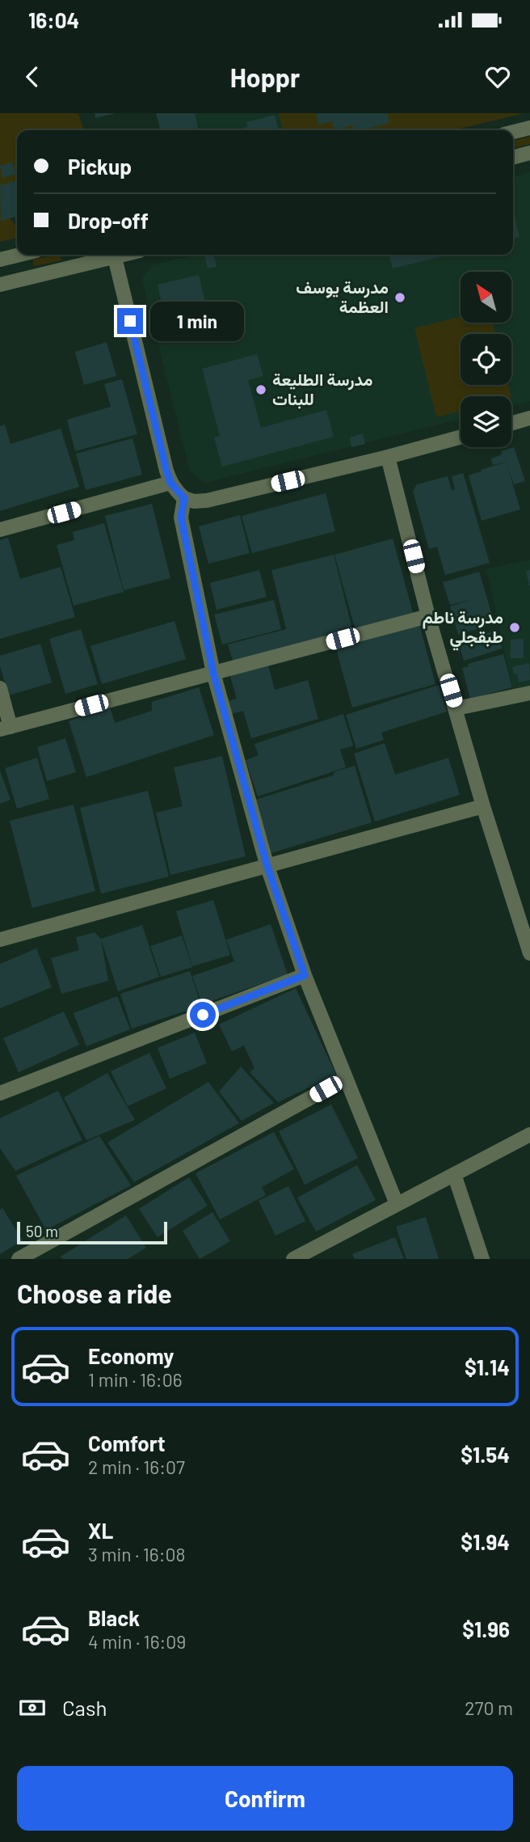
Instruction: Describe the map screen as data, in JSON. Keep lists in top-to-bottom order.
{
  "places": ["مدرسة يوسف العظمة", "مدرسة الطليعة للبنات", "مدرسة ناطم طبقجلي"],
  "scale_bar": "50 m",
  "north": "top left",
  "page": {
    "status": "16:04",
    "header": "Hoppr",
    "banner": ["Pickup", "Drop-off"],
    "bubble": "1 min",
    "scale": "50 m",
    "heading": "Choose a ride",
    "list": [
      {
        "name": "Economy",
        "note": "1 min · 16:06",
        "value": "$1.14"
      },
      {
        "name": "Comfort",
        "note": "2 min · 16:07",
        "value": "$1.54"
      },
      {
        "name": "XL",
        "note": "3 min · 16:08",
        "value": "$1.94"
      },
      {
        "name": "Black",
        "note": "4 min · 16:09",
        "value": "$1.96"
      }
    ],
    "pay": ["Cash", "270 m"],
    "buttons": "Confirm"
  }
}
